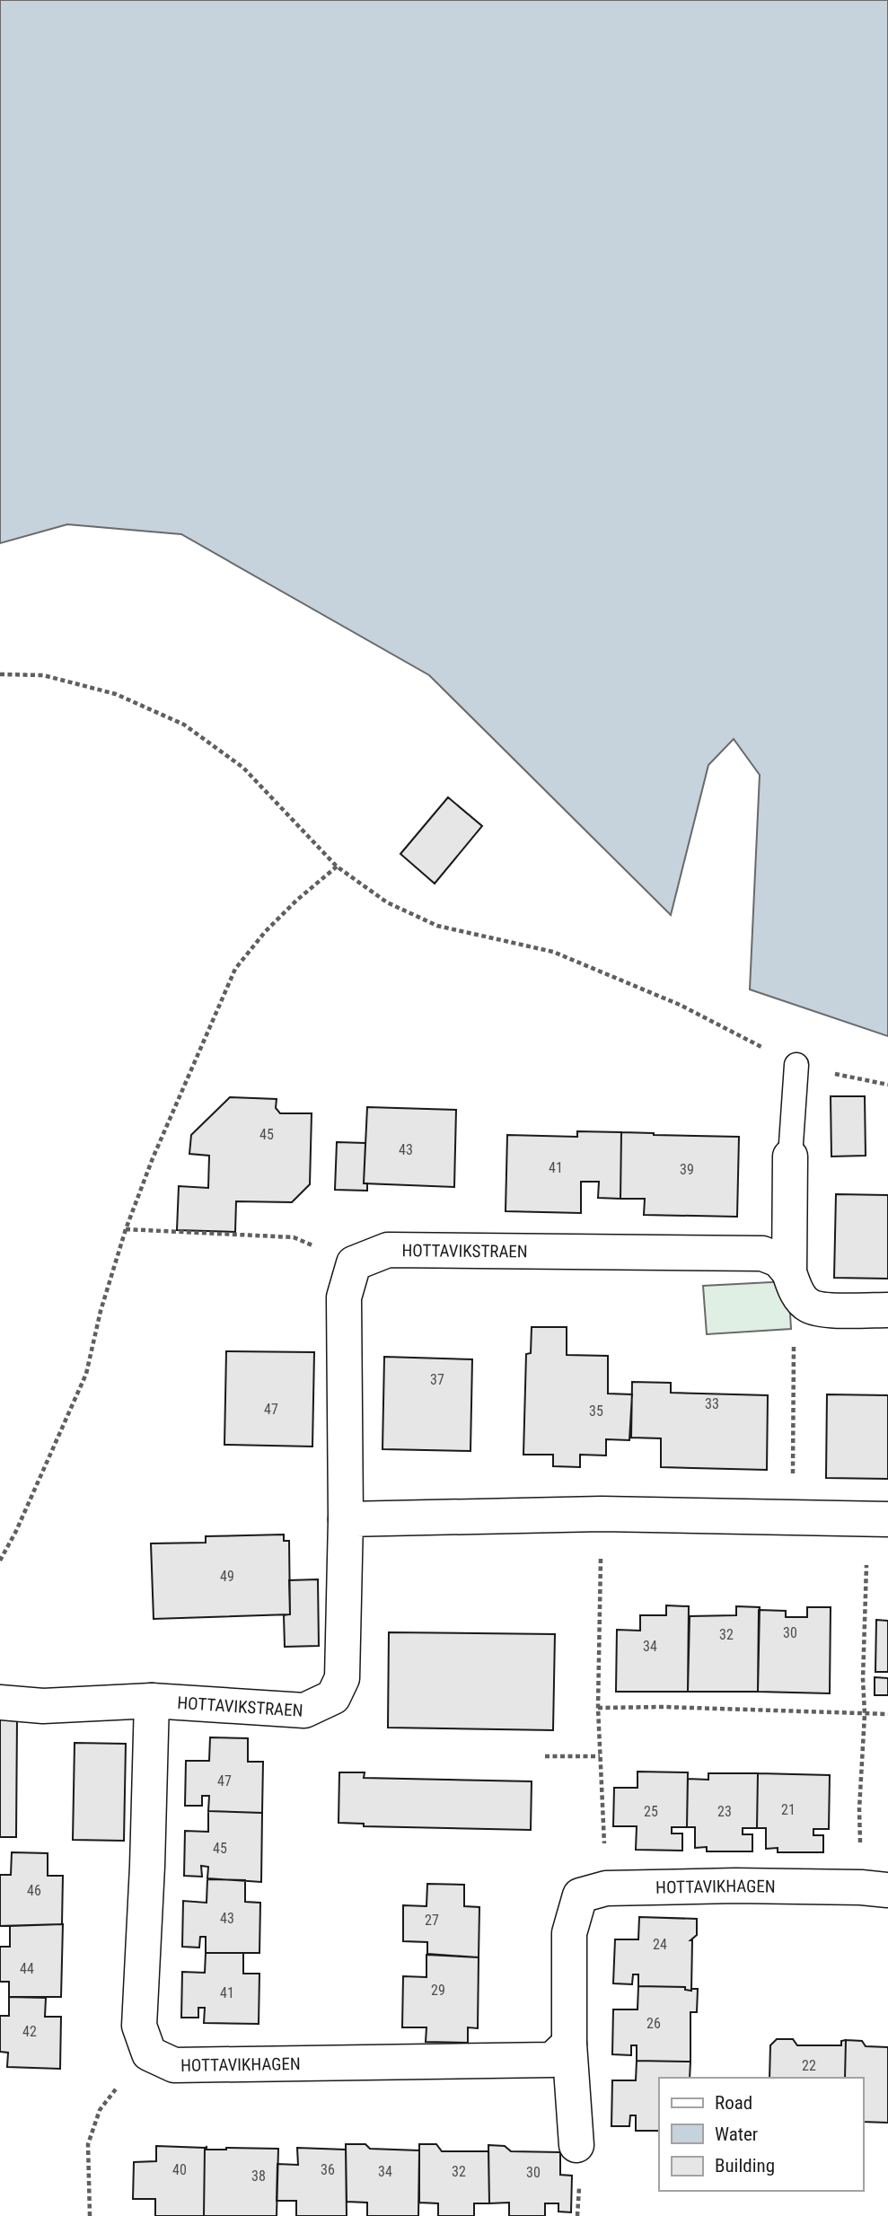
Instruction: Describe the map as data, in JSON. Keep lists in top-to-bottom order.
{
  "streets": {
    "street": ["HOTTAVIKSTRAEN", "HOTTAVIKHAGEN"]
  },
  "house_numbers": [
    "45",
    "43",
    "41",
    "39",
    "37",
    "33",
    "47",
    "35",
    "49",
    "30",
    "32",
    "34",
    "47",
    "21",
    "25",
    "23",
    "45",
    "46",
    "43",
    "27",
    "24",
    "44",
    "29",
    "41",
    "26",
    "42",
    "22",
    "40",
    "36",
    "34",
    "32",
    "30",
    "38"
  ],
  "legend": ["Road", "Water", "Building"]
}
